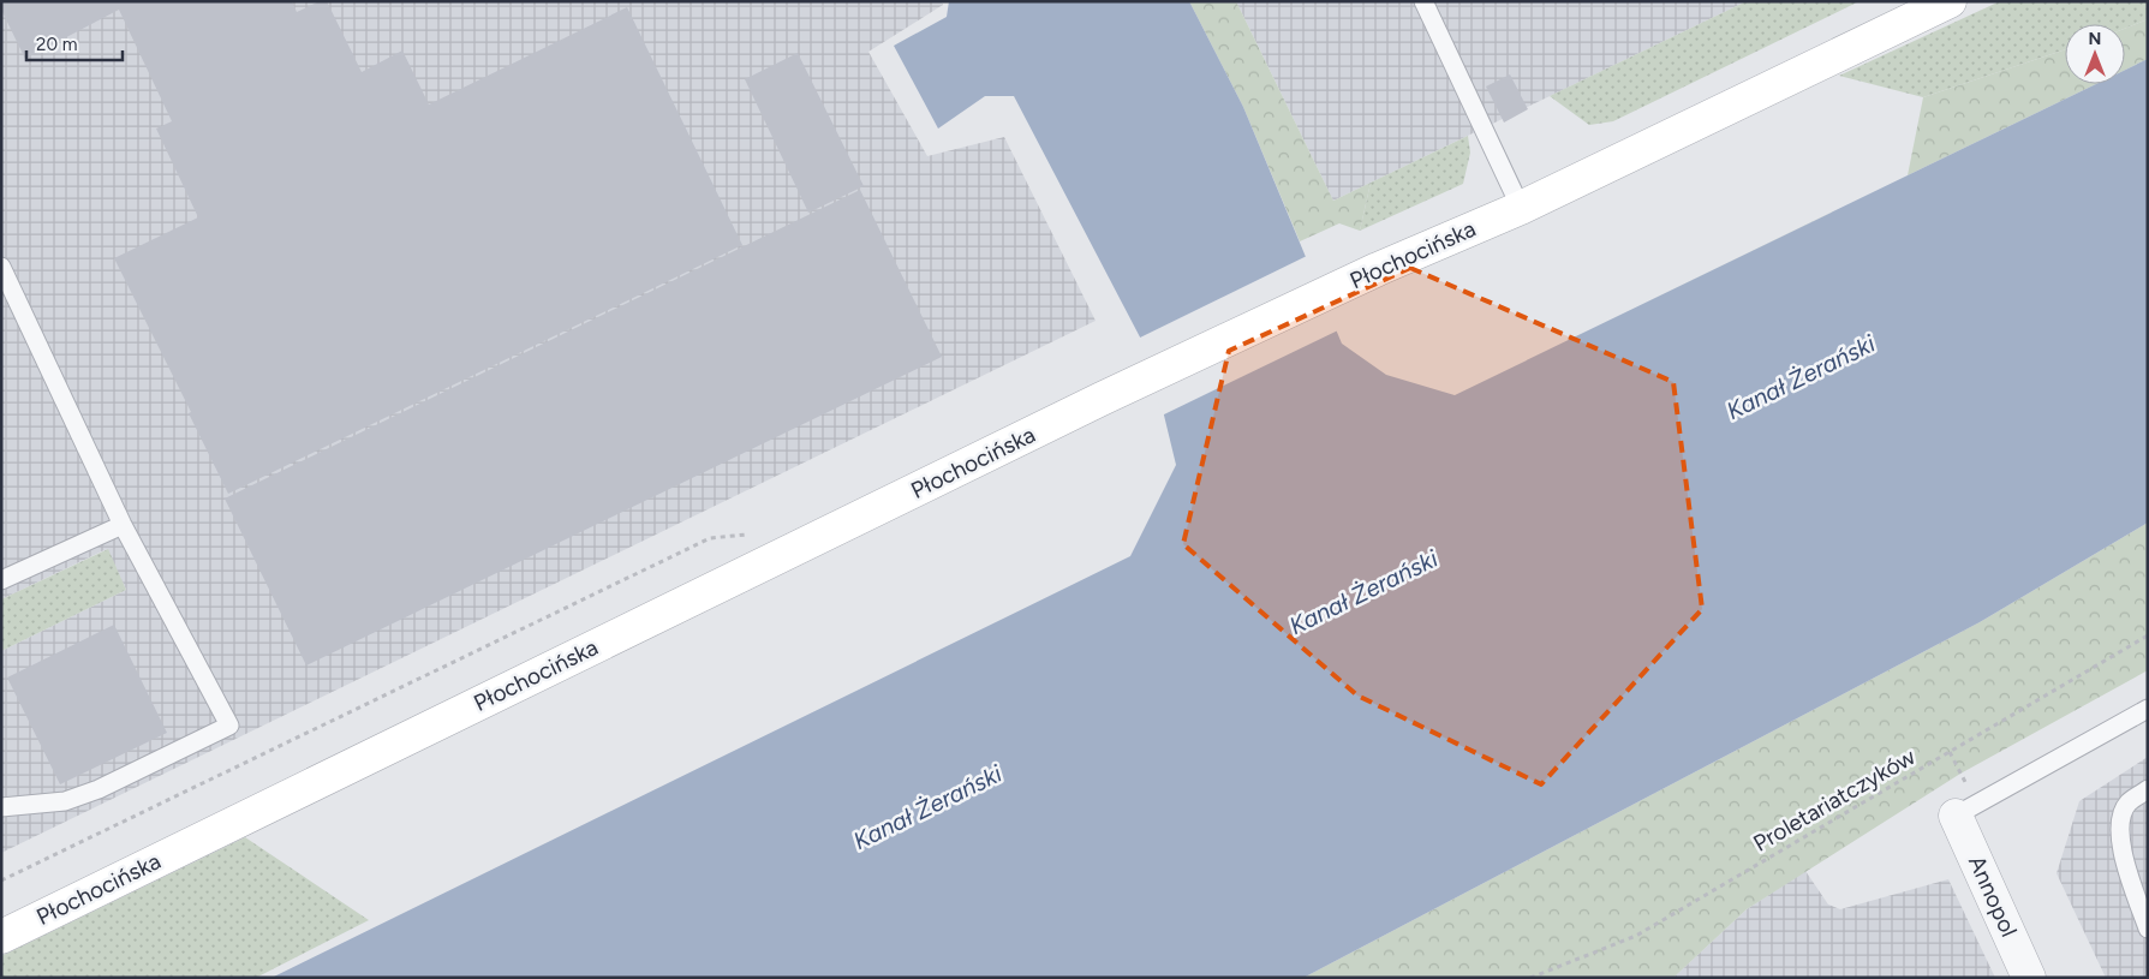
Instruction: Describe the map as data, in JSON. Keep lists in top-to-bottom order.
{
  "streets": {
    "main road": ["Płochocińska"],
    "street": ["Annopol"],
    "path": ["Proletariatczyków"]
  },
  "water": ["Kanał Żerański"],
  "scale_bar": "20 m",
  "north": "top"
}
